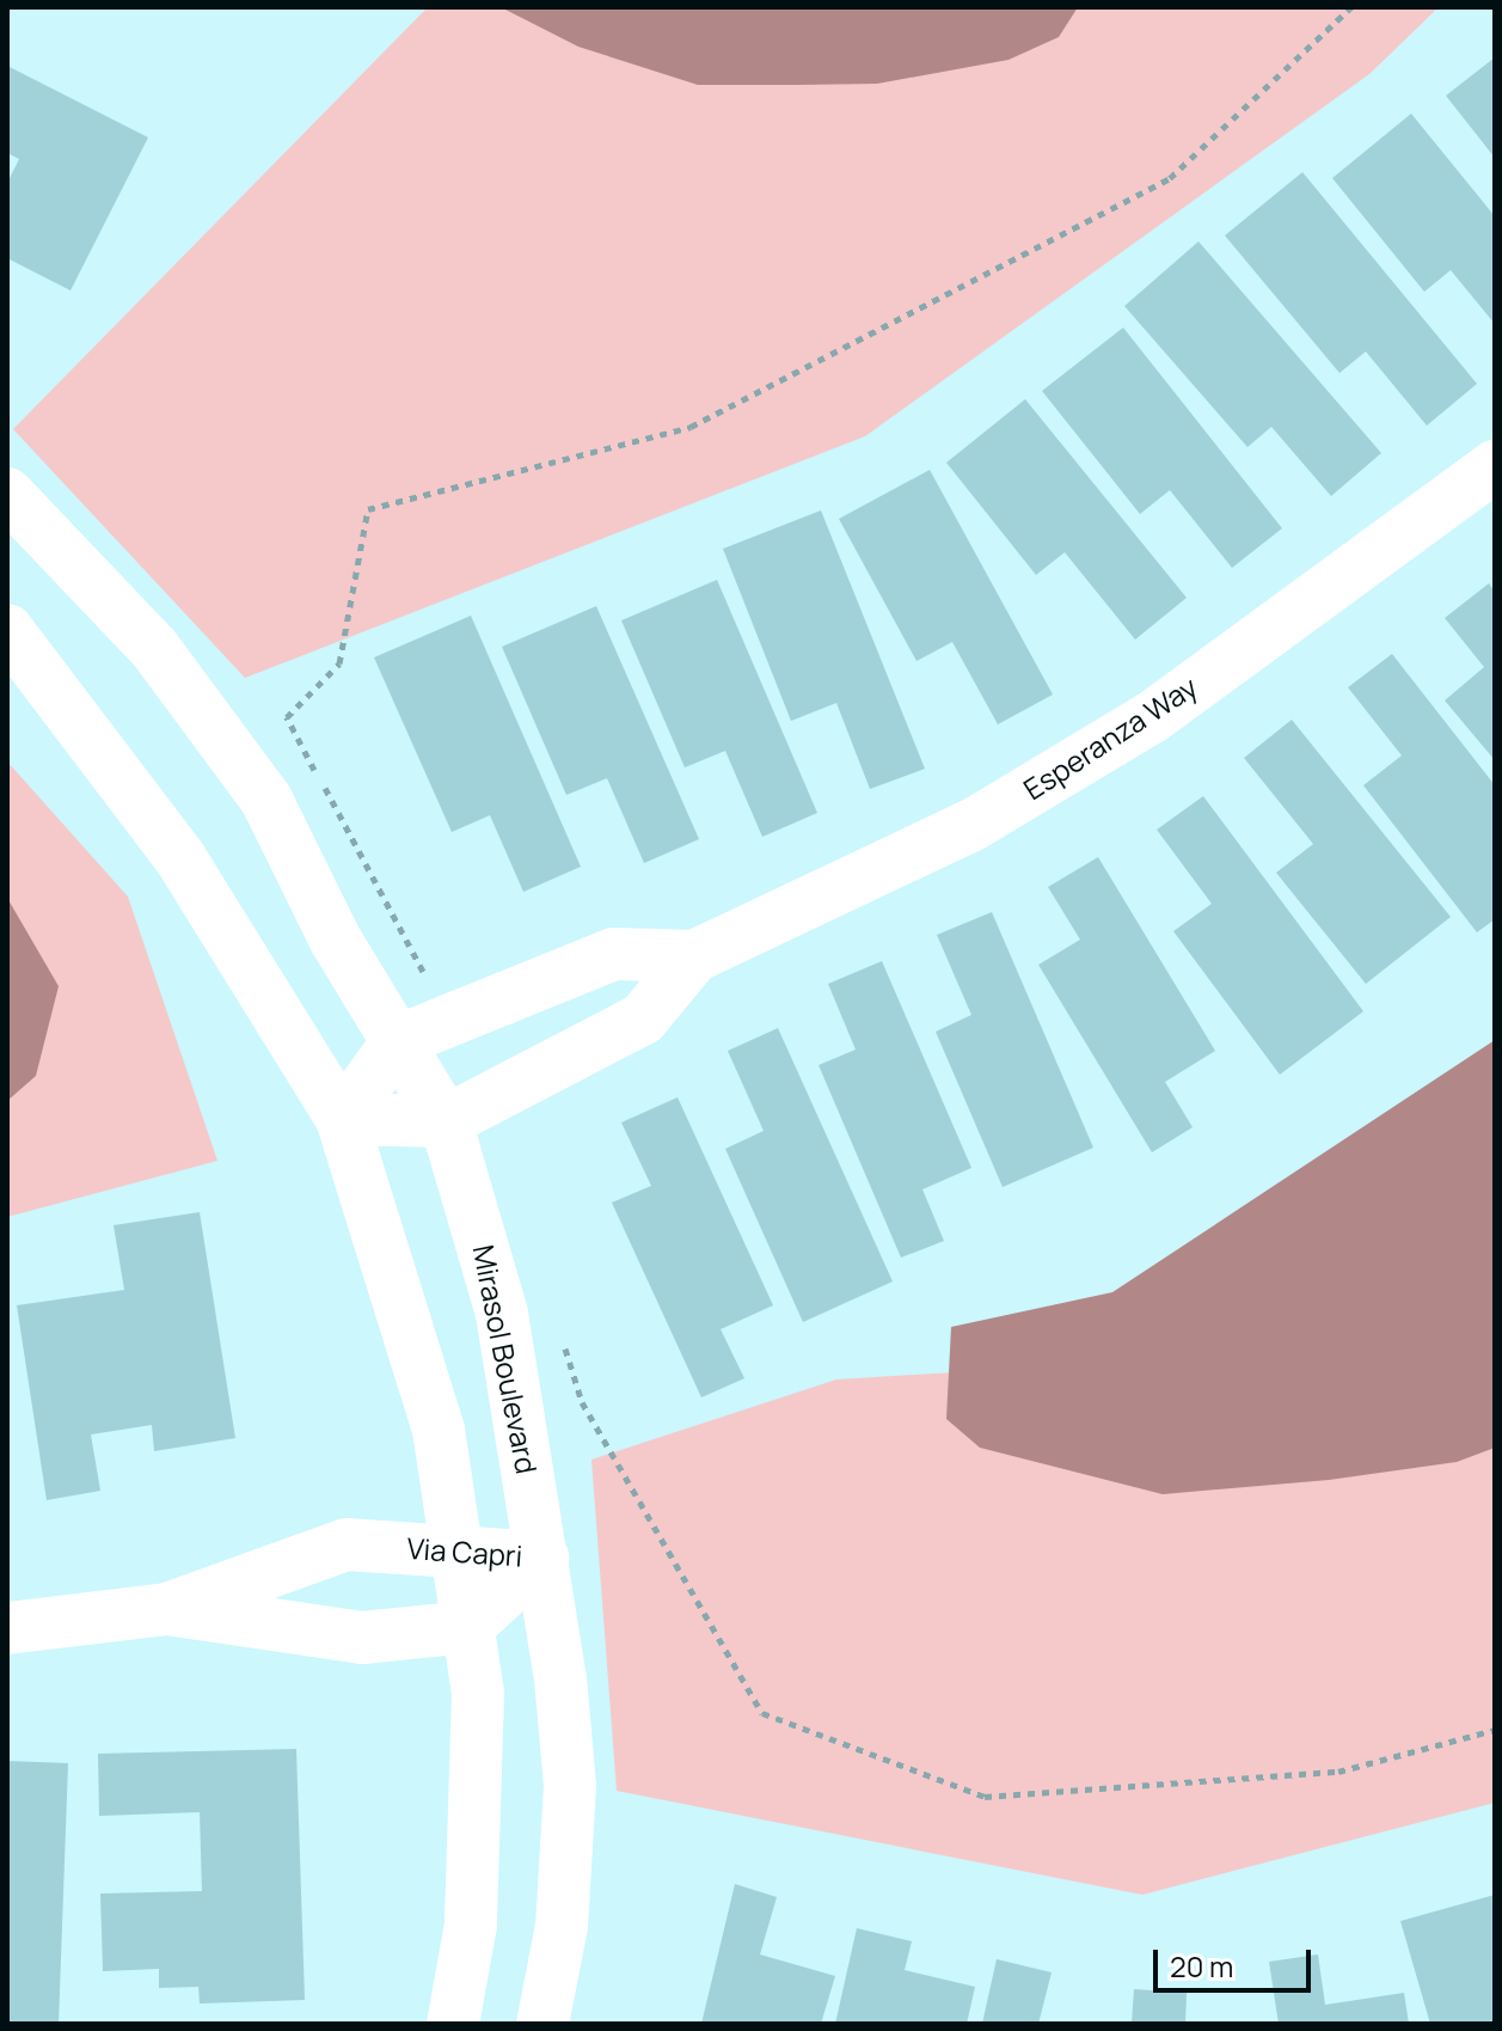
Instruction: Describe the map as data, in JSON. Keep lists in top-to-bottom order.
{
  "streets": {
    "street": ["Esperanza Way", "Mirasol Boulevard", "Via Capri"]
  },
  "crossings": [
    ["Esperanza Way", "Mirasol Boulevard"],
    ["Mirasol Boulevard", "Via Capri"]
  ],
  "scale_bar": "20 m"
}
